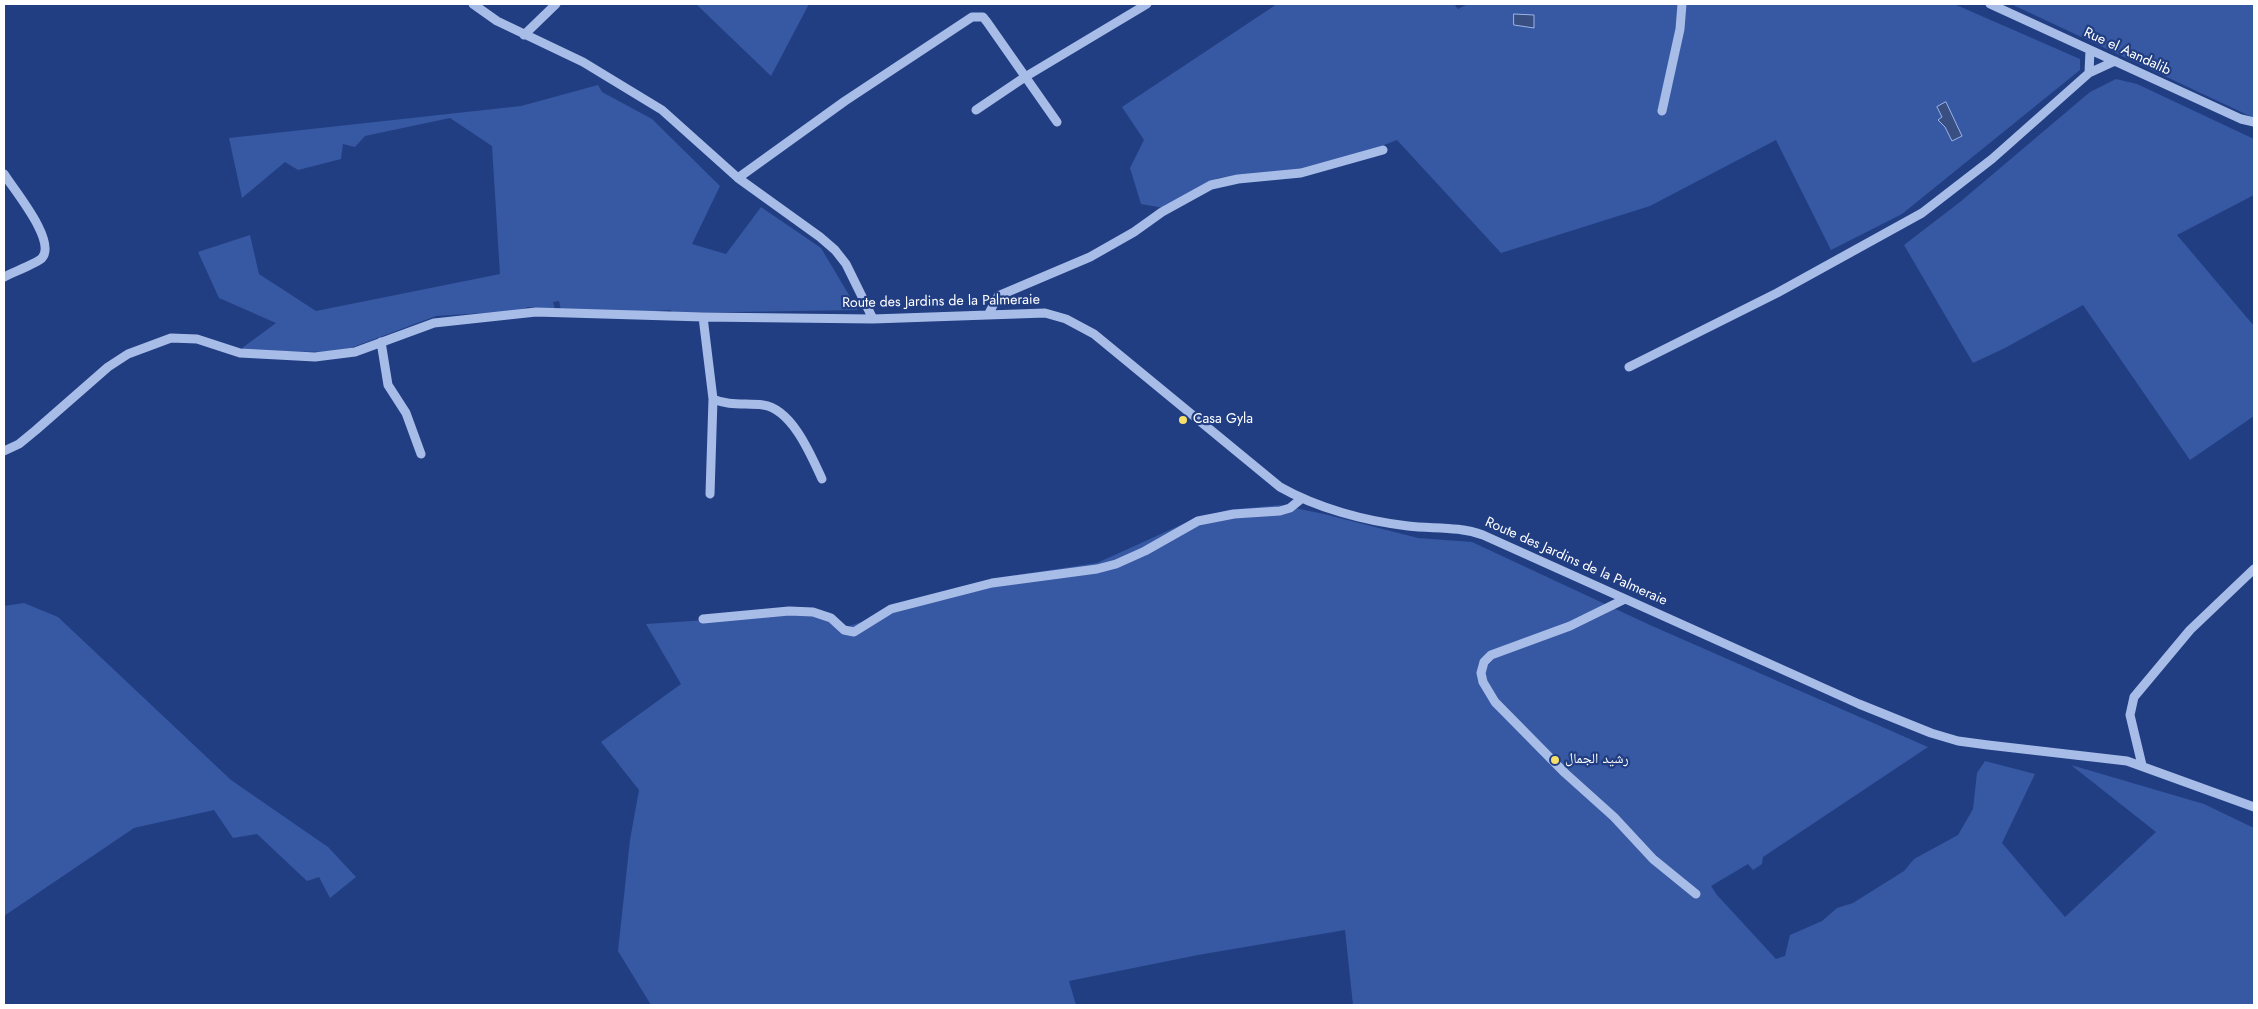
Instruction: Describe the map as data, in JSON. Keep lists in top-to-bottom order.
{
  "streets": {
    "street": ["Rue el Aandalib", "Route des Jardins de la Palmeraie"]
  },
  "places": ["Casa Gyla", "رشيد الجمال"]
}
